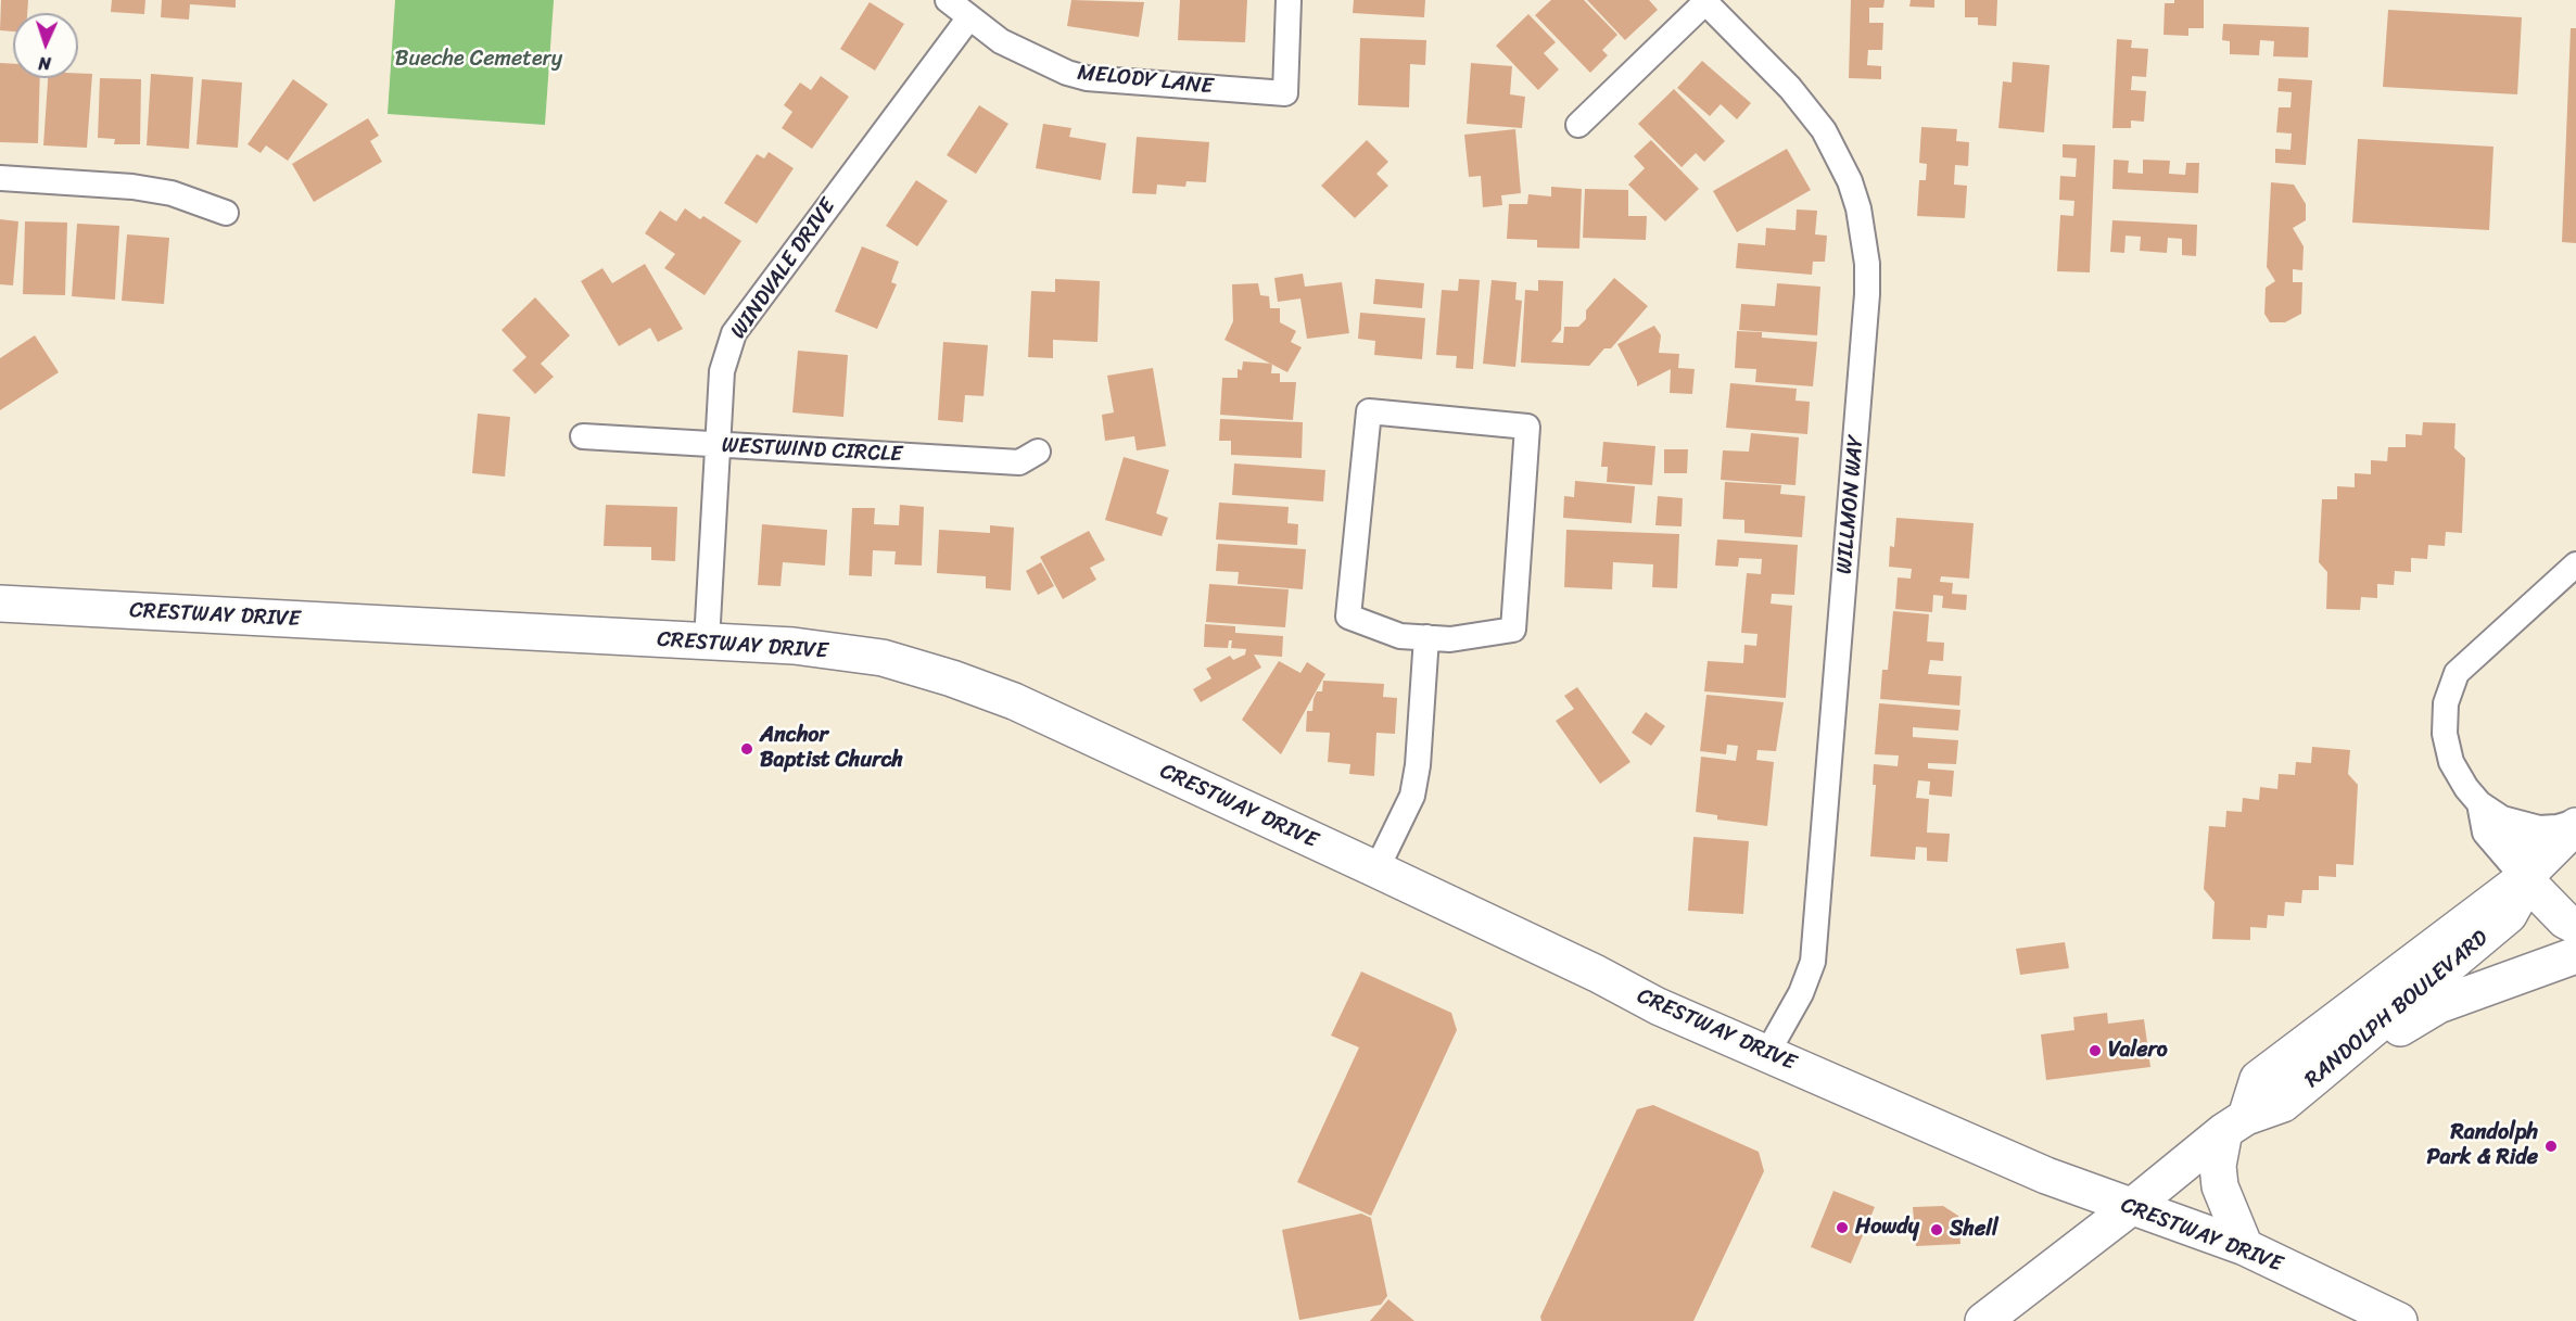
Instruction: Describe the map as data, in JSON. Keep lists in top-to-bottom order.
{
  "streets": {
    "main road": ["CRESTWAY DRIVE", "RANDOLPH BOULEVARD"],
    "street": [
      "MELODY LANE",
      "WINDVALE DRIVE",
      "WESTWIND CIRCLE",
      "WILLMON WAY"
    ]
  },
  "crossings": [
    ["MELODY LANE", "WINDVALE DRIVE"],
    ["WINDVALE DRIVE", "WESTWIND CIRCLE"],
    ["WINDVALE DRIVE", "CRESTWAY DRIVE"],
    ["WILLMON WAY", "CRESTWAY DRIVE"],
    ["CRESTWAY DRIVE", "RANDOLPH BOULEVARD"]
  ],
  "parks": ["Bueche Cemetery"],
  "places": [
    "Anchor Baptist Church",
    "Valero",
    "Randolph Park & Ride",
    "Howdy",
    "Shell"
  ],
  "north": "bottom"
}
